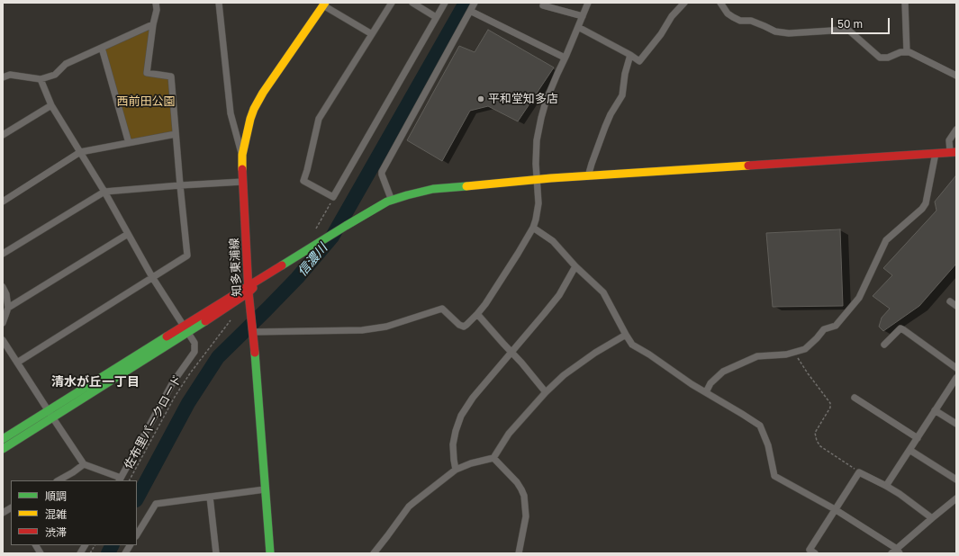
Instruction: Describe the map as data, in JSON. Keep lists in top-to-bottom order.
{
  "streets": {
    "street": ["知多東浦線"],
    "path": ["佐布里パークロード"]
  },
  "districts": ["清水が丘一丁目"],
  "water": ["信濃川"],
  "parks": ["西前田公園"],
  "places": ["平和堂知多店"],
  "legend": ["順調", "混雑", "渋滞"],
  "scale_bar": "50 m"
}
